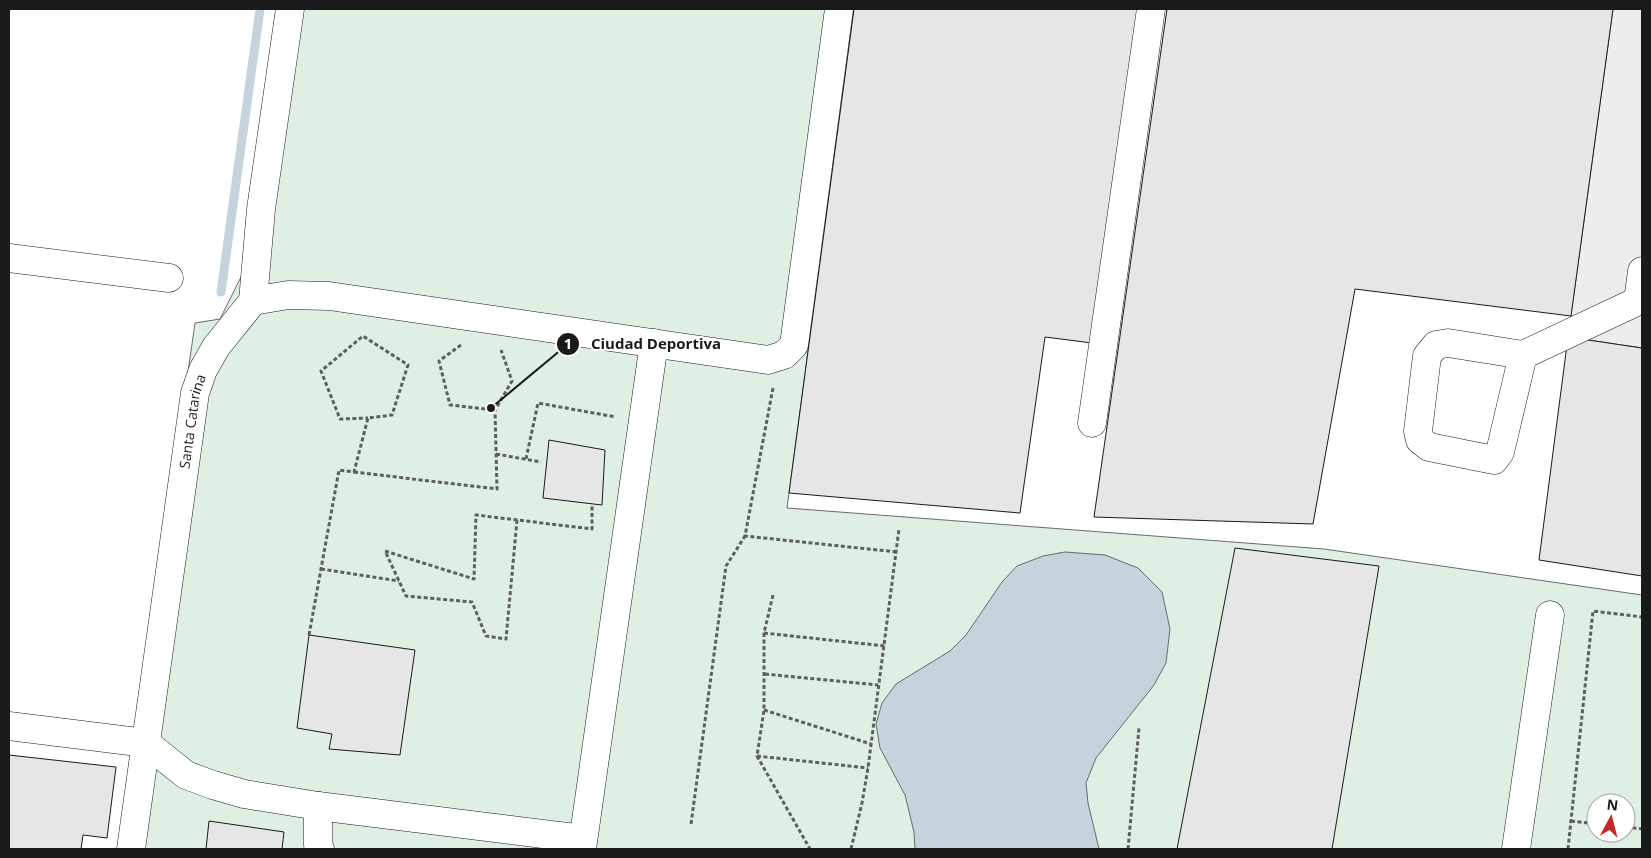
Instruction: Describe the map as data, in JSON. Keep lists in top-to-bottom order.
{
  "streets": {
    "street": ["Santa Catarina"]
  },
  "places": ["Ciudad Deportiva"],
  "north": "top"
}
